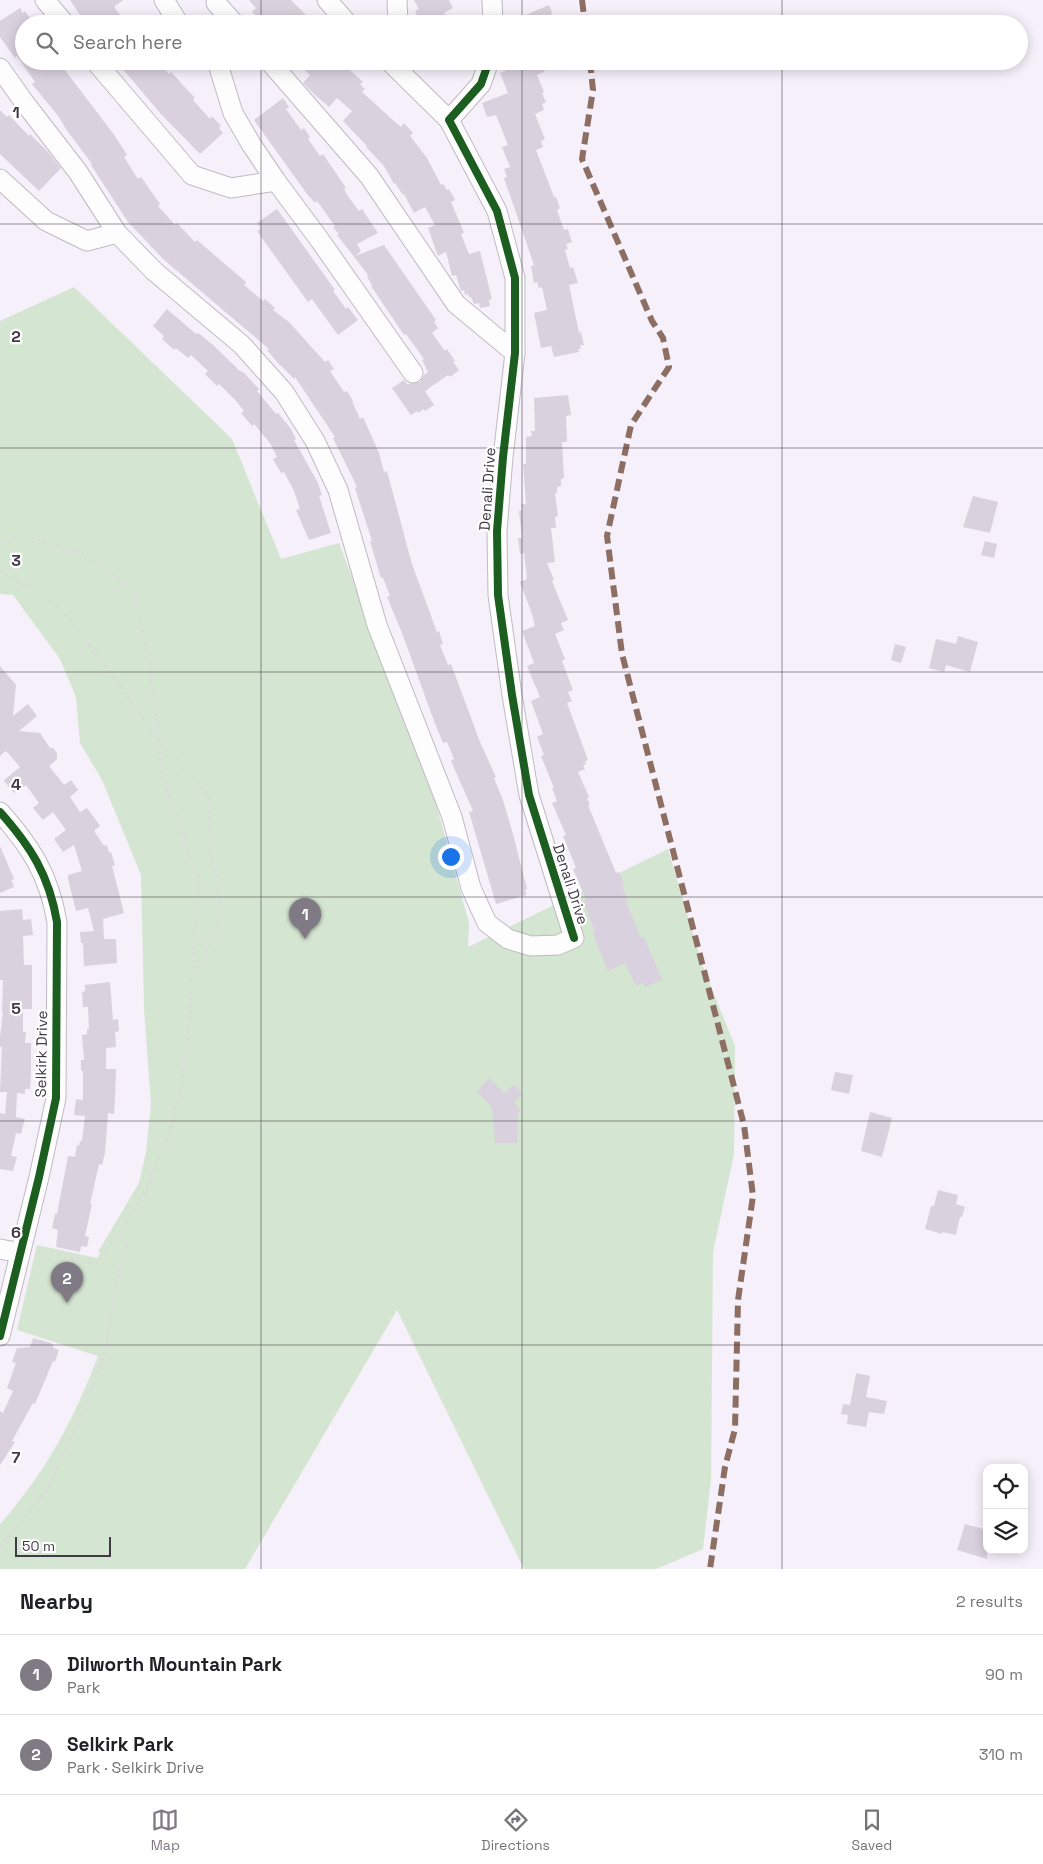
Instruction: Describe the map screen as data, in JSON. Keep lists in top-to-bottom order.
{
  "streets": {
    "street": ["Denali Drive", "Selkirk Drive"]
  },
  "scale_bar": "50 m",
  "page": {
    "search": "Search here",
    "pins": ["1", "2"],
    "scale": "50 m",
    "heading": ["Nearby", "2 results"],
    "list": [
      {
        "mark": "1",
        "name": "Dilworth Mountain Park",
        "note": "Park",
        "value": "90 m"
      },
      {
        "mark": "2",
        "name": "Selkirk Park",
        "note": "Park · Selkirk Drive",
        "value": "310 m"
      }
    ],
    "nav": ["Map", "Directions", "Saved"]
  },
  "grid": {
    "rows": [
      "1",
      "2",
      "3",
      "4",
      "5",
      "6",
      "7"
    ]
  }
}
